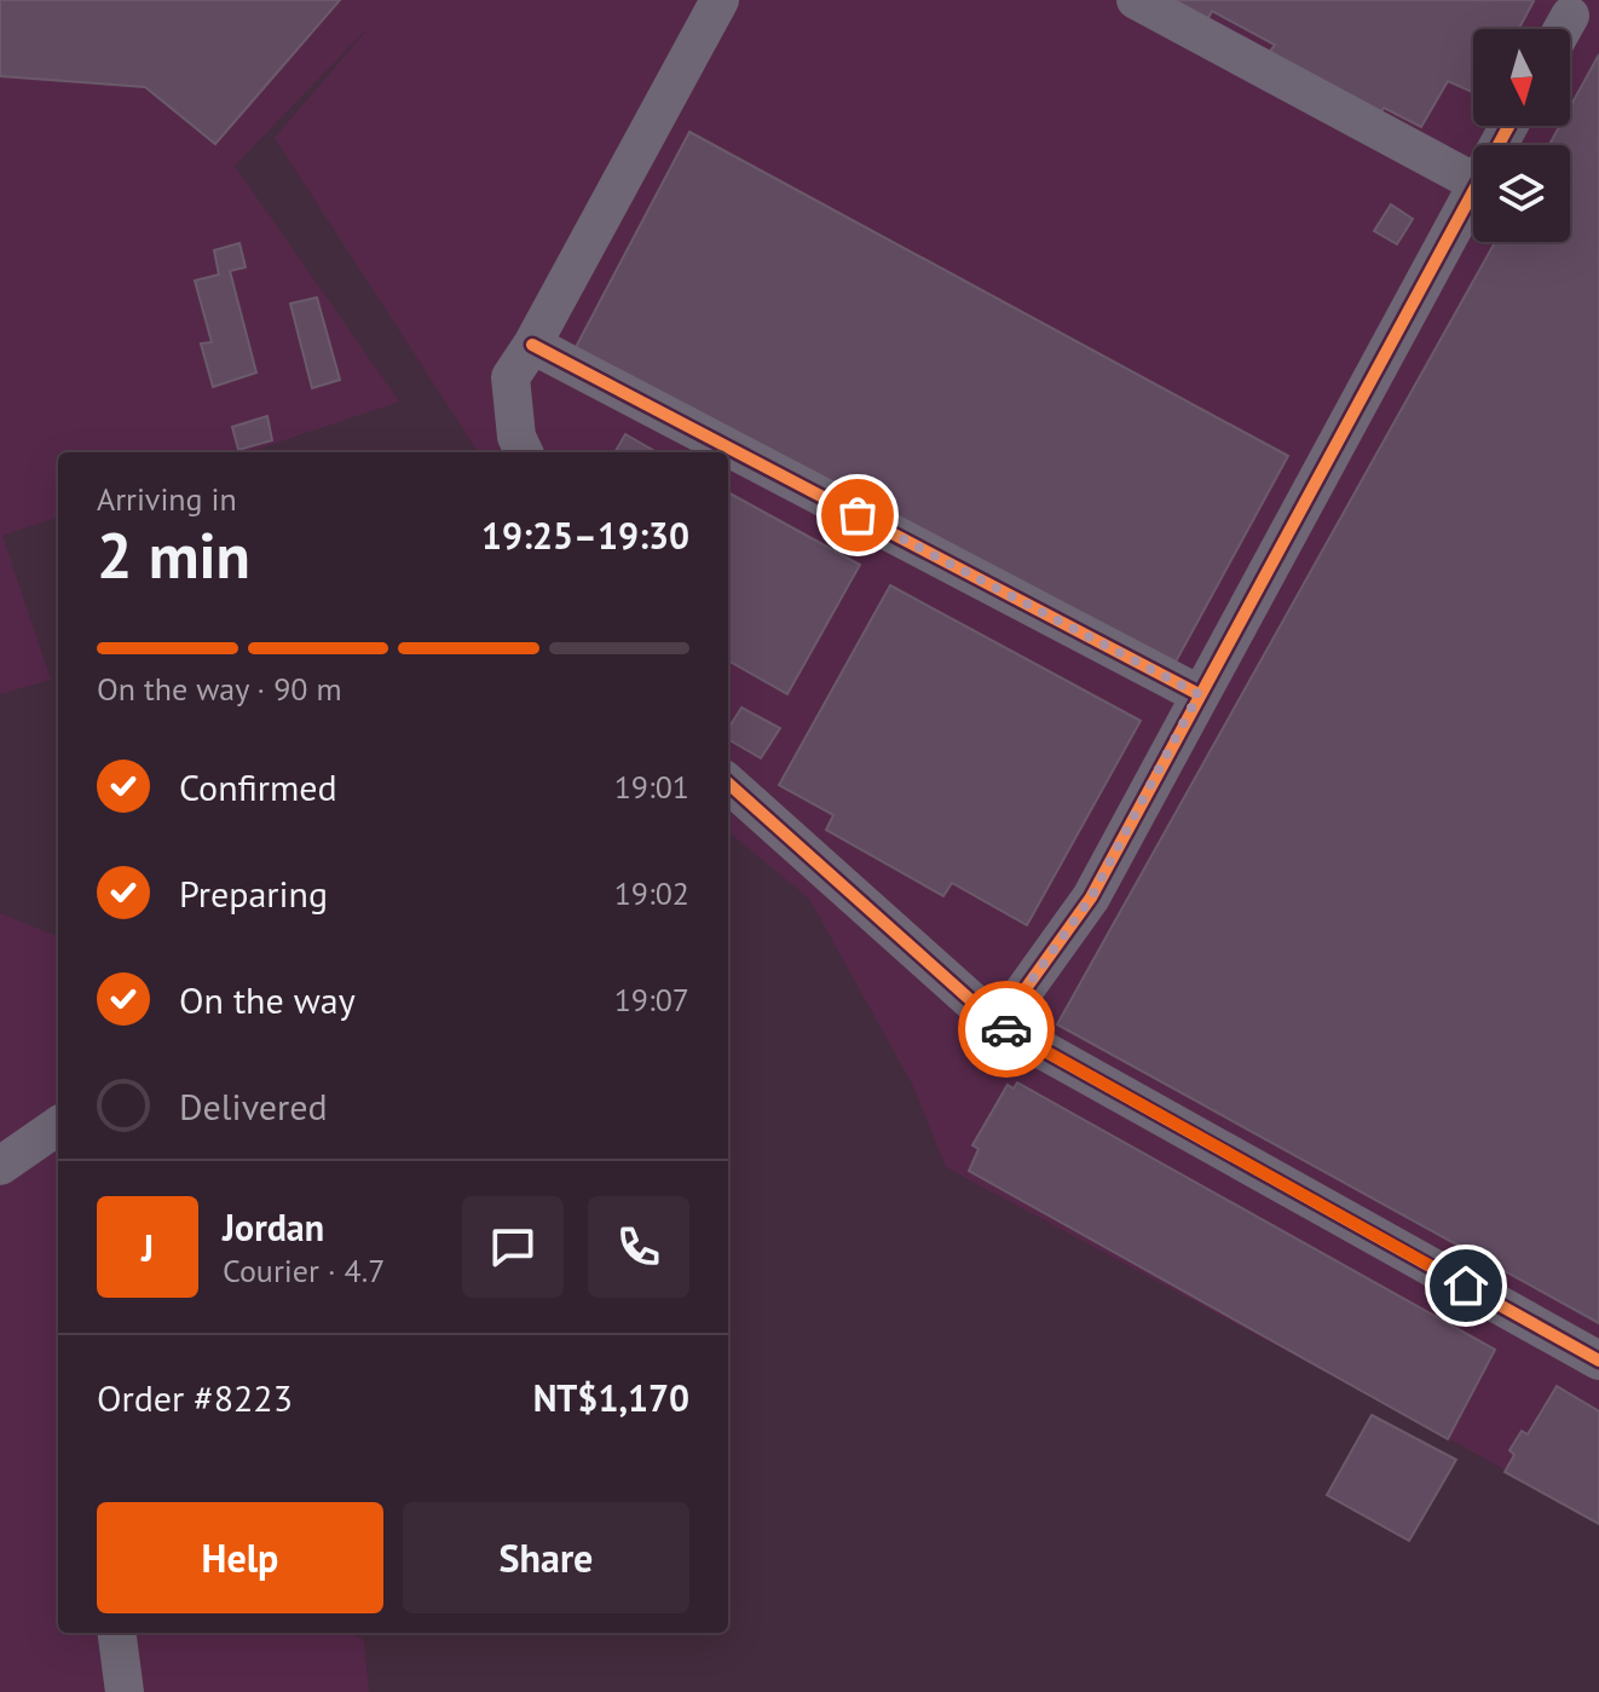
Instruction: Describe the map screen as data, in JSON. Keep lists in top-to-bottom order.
{
  "north": "bottom",
  "page": {
    "heading": ["2 min", "Arriving in", "19:25–19:30"],
    "panel": [
      "Jordan",
      "Courier · 4.7",
      "Order #8223",
      "NT$1,170"
    ],
    "bar": "On the way · 90 m",
    "list": [
      ["Confirmed", "19:01"],
      ["Preparing", "19:02"],
      ["On the way", "19:07"],
      "Delivered"
    ],
    "round": "J",
    "buttons": ["Help", "Share"]
  }
}
